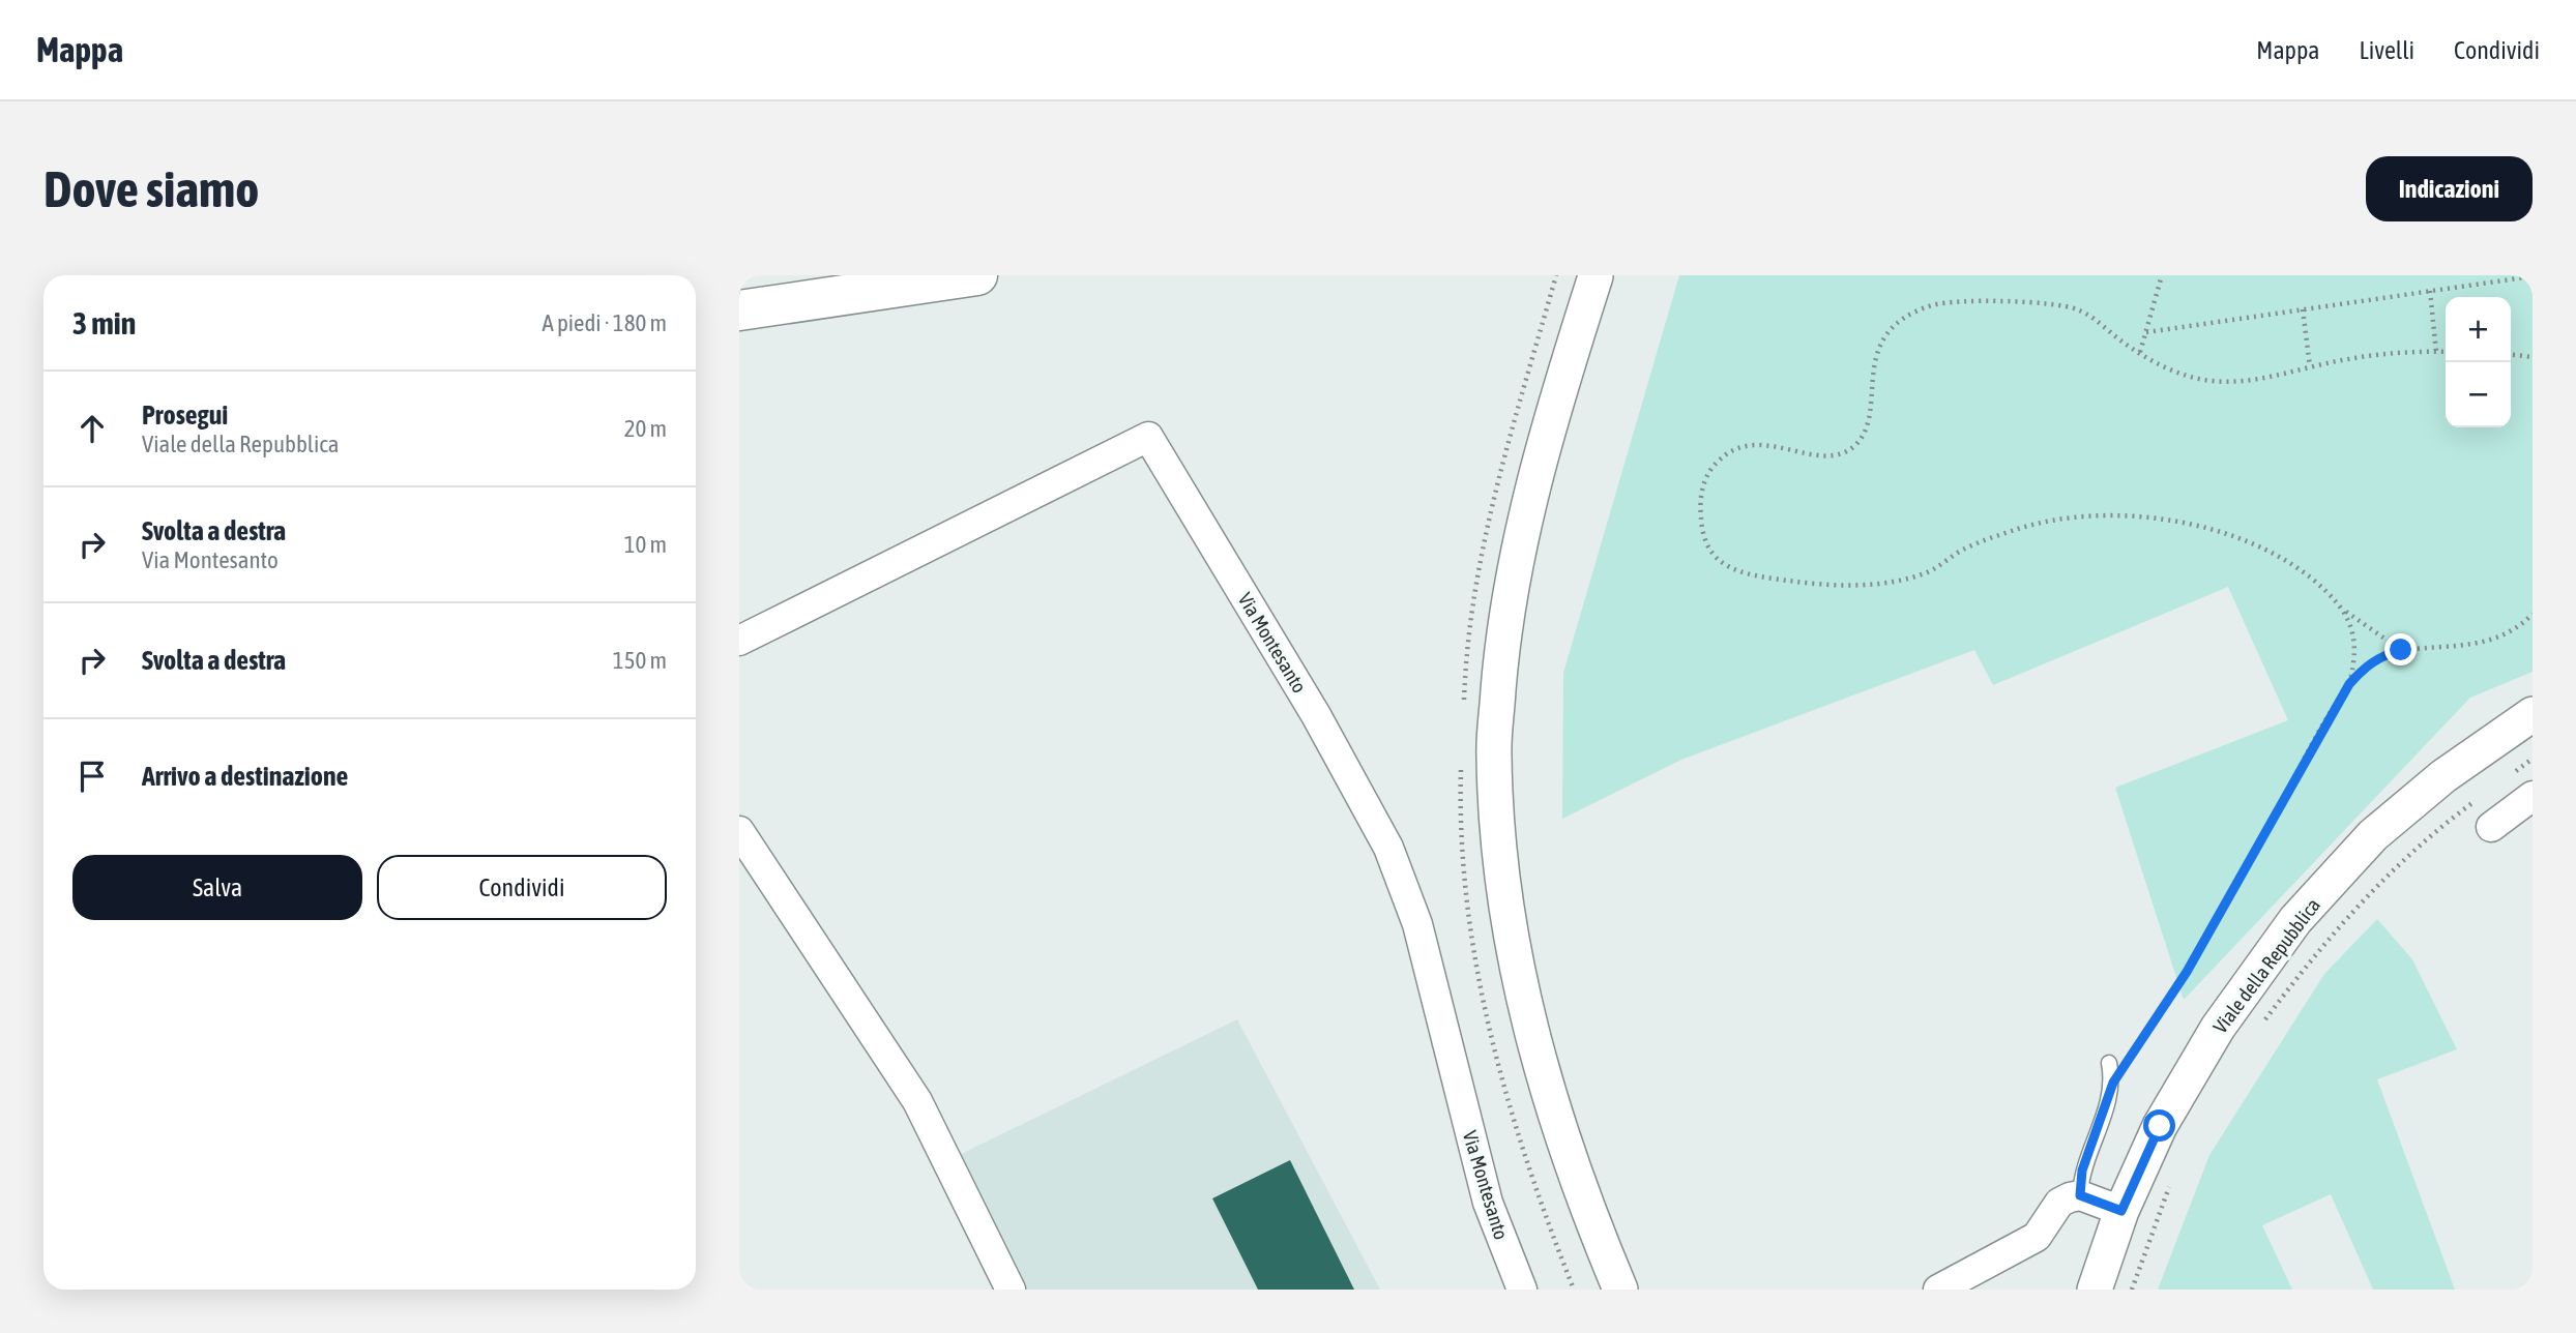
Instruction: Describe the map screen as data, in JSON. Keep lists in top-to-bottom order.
{
  "streets": {
    "street": ["Via Montesanto", "Viale della Repubblica"]
  },
  "page": {
    "header": "Mappa",
    "nav": ["Mappa", "Livelli", "Condividi"],
    "buttons": [
      "Indicazioni",
      ["Salva", "Condividi"]
    ],
    "title": "Dove siamo",
    "heading": ["3 min", "A piedi · 180 m"],
    "map_buttons": ["+", "−"],
    "list": [
      ["Prosegui", "Viale della Repubblica", "20 m"],
      ["Svolta a destra", "Via Montesanto", "10 m"],
      ["Svolta a destra", "150 m"],
      "Arrivo a destinazione"
    ]
  }
}
